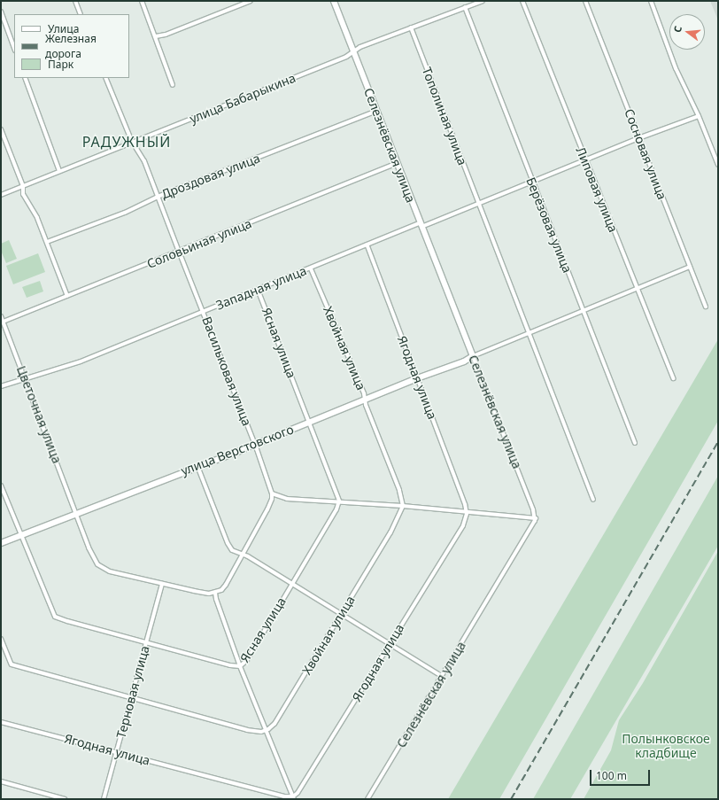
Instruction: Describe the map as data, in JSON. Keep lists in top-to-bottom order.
{
  "streets": {
    "street": [
      "улица Бабарыкина",
      "Тополиная улица",
      "Селезнёвская улица",
      "Сосновая улица",
      "Дроздовая улица",
      "Липовая улица",
      "Берёзовая улица",
      "Соловьиная улица",
      "Западная улица",
      "Ясная улица",
      "Хвойная улица",
      "Васильковая улица",
      "Ягодная улица",
      "Цветочная улица",
      "улица Верстовского",
      "Терновая улица"
    ]
  },
  "crossings": [
    ["улица Бабарыкина", "Тополиная улица"],
    ["улица Бабарыкина", "Селезнёвская улица"],
    ["улица Бабарыкина", "Берёзовая улица"],
    ["улица Бабарыкина", "Васильковая улица"],
    ["Тополиная улица", "Западная улица"],
    ["Селезнёвская улица", "Дроздовая улица"],
    ["Селезнёвская улица", "Соловьиная улица"],
    ["Селезнёвская улица", "Западная улица"],
    ["Селезнёвская улица", "улица Верстовского"],
    ["Сосновая улица", "Западная улица"],
    ["Дроздовая улица", "Васильковая улица"],
    ["Липовая улица", "Западная улица"],
    ["Берёзовая улица", "Западная улица"],
    ["Соловьиная улица", "Васильковая улица"],
    ["Соловьиная улица", "Цветочная улица"],
    ["Западная улица", "Ясная улица"],
    ["Западная улица", "Хвойная улица"],
    ["Западная улица", "Васильковая улица"],
    ["Западная улица", "Ягодная улица"],
    ["Западная улица", "Цветочная улица"],
    ["Ясная улица", "улица Верстовского"],
    ["Ясная улица", "Терновая улица"],
    ["Хвойная улица", "улица Верстовского"],
    ["Васильковая улица", "улица Верстовского"],
    ["Ягодная улица", "улица Верстовского"],
    ["Ягодная улица", "Терновая улица"],
    ["Цветочная улица", "улица Верстовского"]
  ],
  "districts": ["РАДУЖНЫЙ"],
  "parks": ["Полынковское кладбище"],
  "legend": ["Улица", "Железная дорога", "Парк"],
  "scale_bar": "100 m",
  "north": "left"
}
